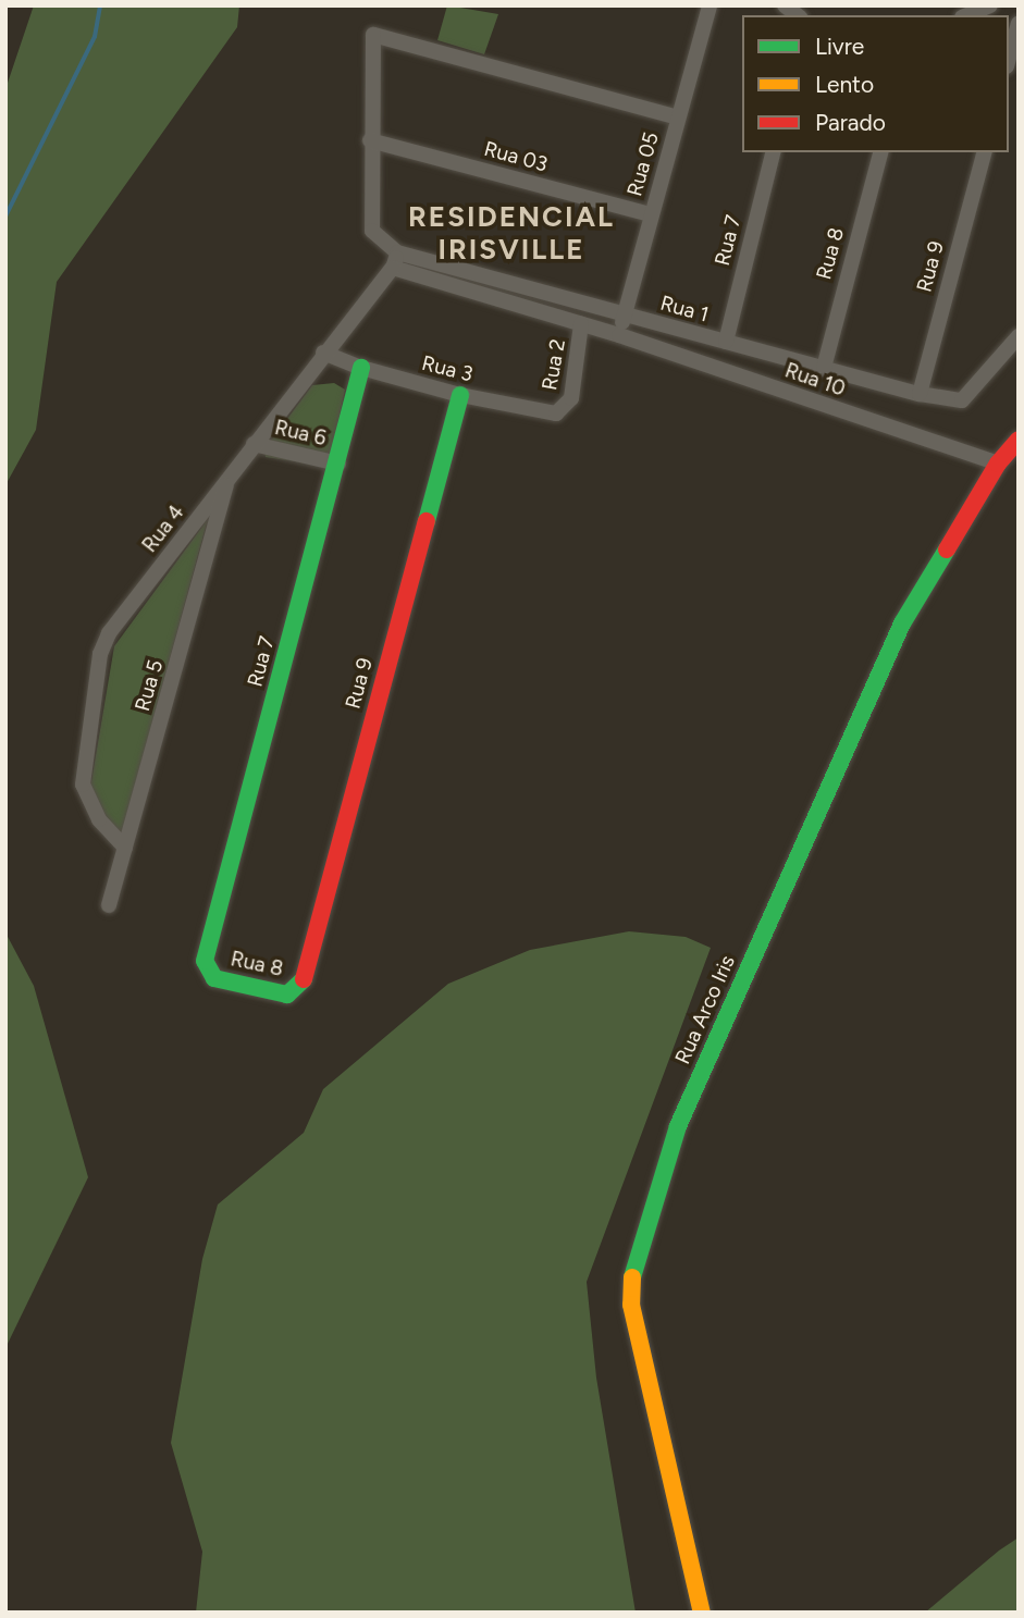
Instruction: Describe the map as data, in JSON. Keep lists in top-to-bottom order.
{
  "streets": {
    "street": [
      "Rua 03",
      "Rua 05",
      "Rua 7",
      "Rua 8",
      "Rua 9",
      "Rua 1",
      "Rua 2",
      "Rua 3",
      "Rua 10",
      "Rua 6",
      "Rua 4",
      "Rua 5",
      "Rua Arco Iris"
    ]
  },
  "crossings": [
    ["Rua 03", "Rua 05"],
    ["Rua 05", "Rua 1"],
    ["Rua 05", "Rua 10"],
    ["Rua 7", "Rua 8"],
    ["Rua 7", "Rua 1"],
    ["Rua 7", "Rua 3"],
    ["Rua 7", "Rua 6"],
    ["Rua 8", "Rua 9"],
    ["Rua 8", "Rua 1"],
    ["Rua 9", "Rua 1"],
    ["Rua 9", "Rua 3"],
    ["Rua 1", "Rua 4"],
    ["Rua 2", "Rua 3"],
    ["Rua 3", "Rua 4"],
    ["Rua 10", "Rua Arco Iris"],
    ["Rua 6", "Rua 4"],
    ["Rua 4", "Rua 5"]
  ],
  "districts": ["RESIDENCIAL IRISVILLE"],
  "legend": ["Livre", "Lento", "Parado"]
}
